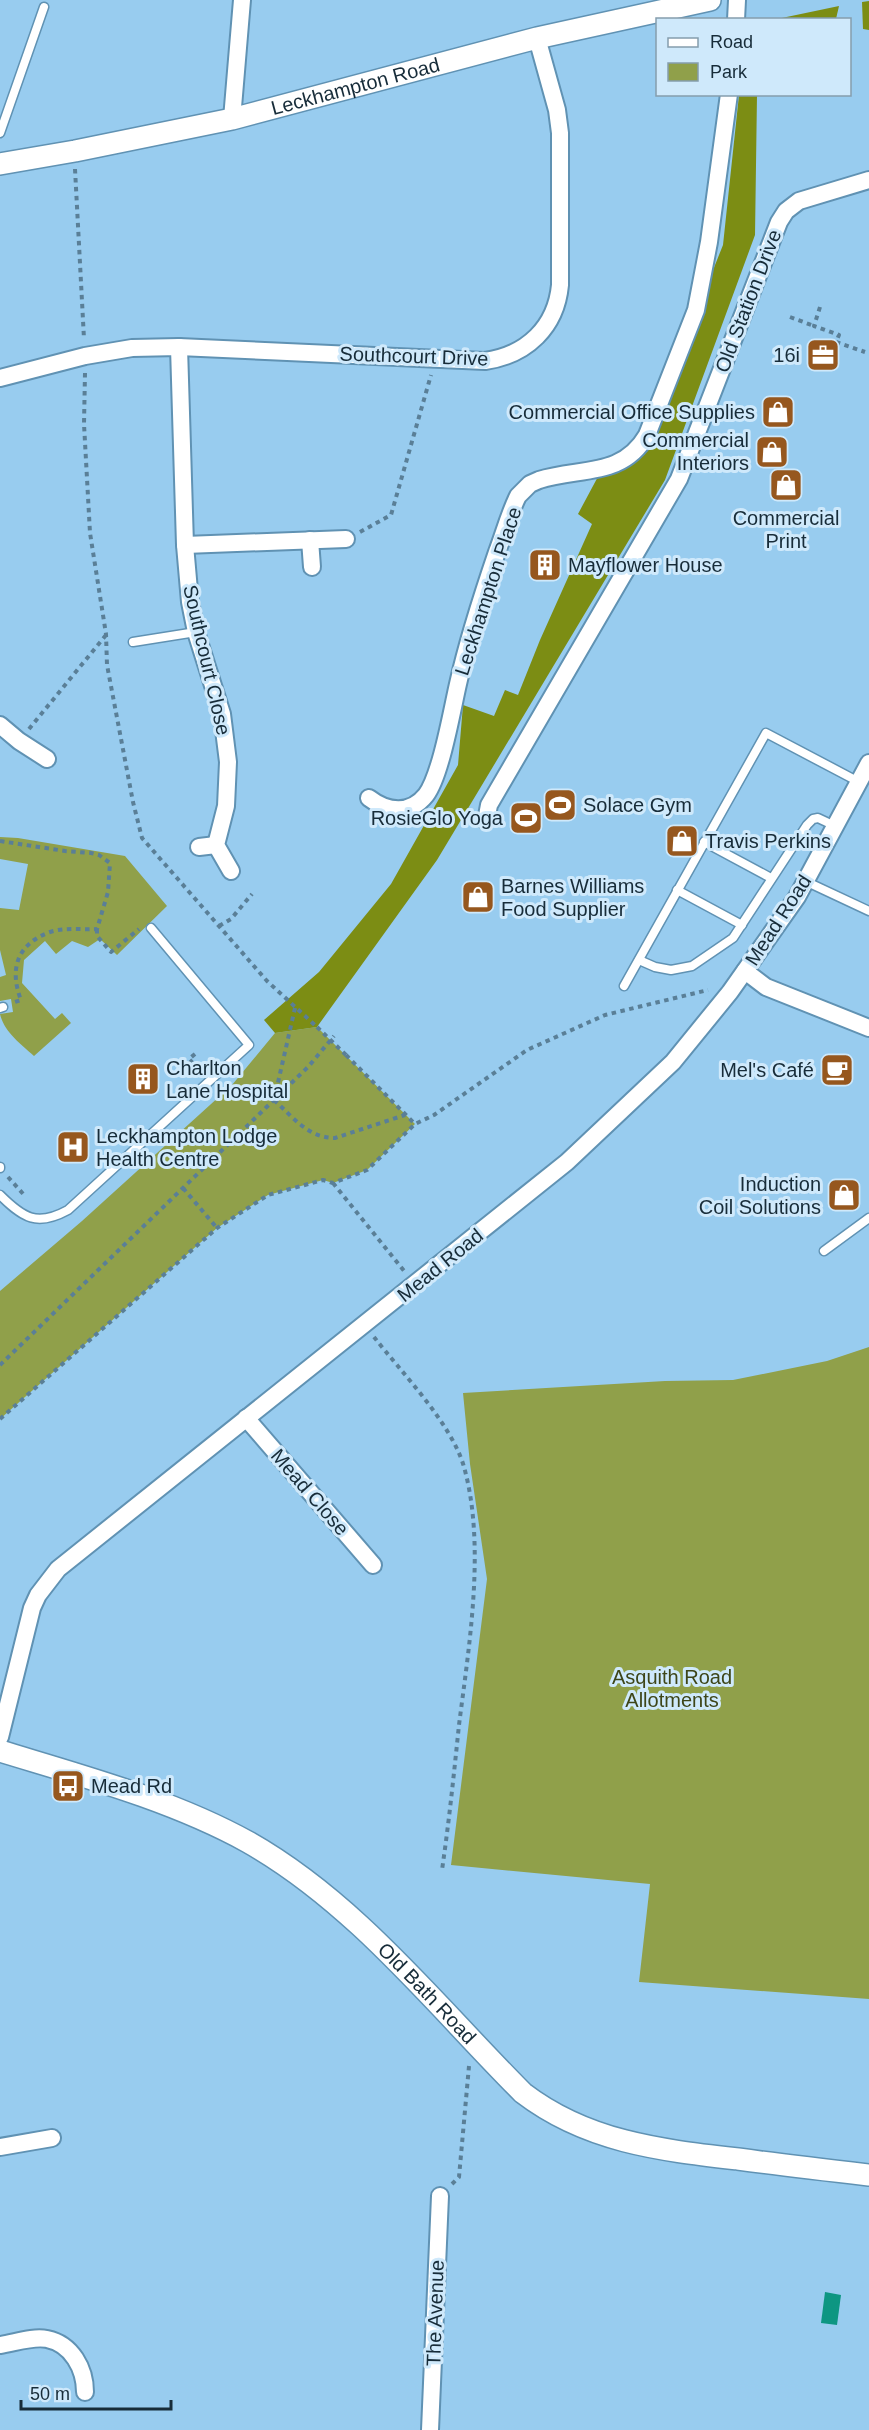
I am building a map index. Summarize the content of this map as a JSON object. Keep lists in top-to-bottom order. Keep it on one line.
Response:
{"streets":{"street":["Leckhampton Road","Old Station Drive","Southcourt Drive","Leckhampton Place","Southcourt Close","Mead Road","Mead Close","Old Bath Road","The Avenue"]},"crossings":[["Leckhampton Road","Southcourt Drive"],["Southcourt Drive","Southcourt Close"],["Mead Road","Mead Close"]],"parks":["Asquith Road Allotments"],"places":{"office":["16i"],"shop":["Commercial Office Supplies","Commercial Interiors","Commercial Print","Travis Perkins","Barnes Williams Food Supplier","Induction Coil Solutions"],"building":["Mayflower House","Charlton Lane Hospital"],"sports":["Solace Gym","RosieGlo Yoga"],"cafe":["Mel's Café"],"hospital":["Leckhampton Lodge Health Centre"],"bus stop":["Mead Rd"]},"legend":["Road","Park"],"scale_bar":"50 m"}
